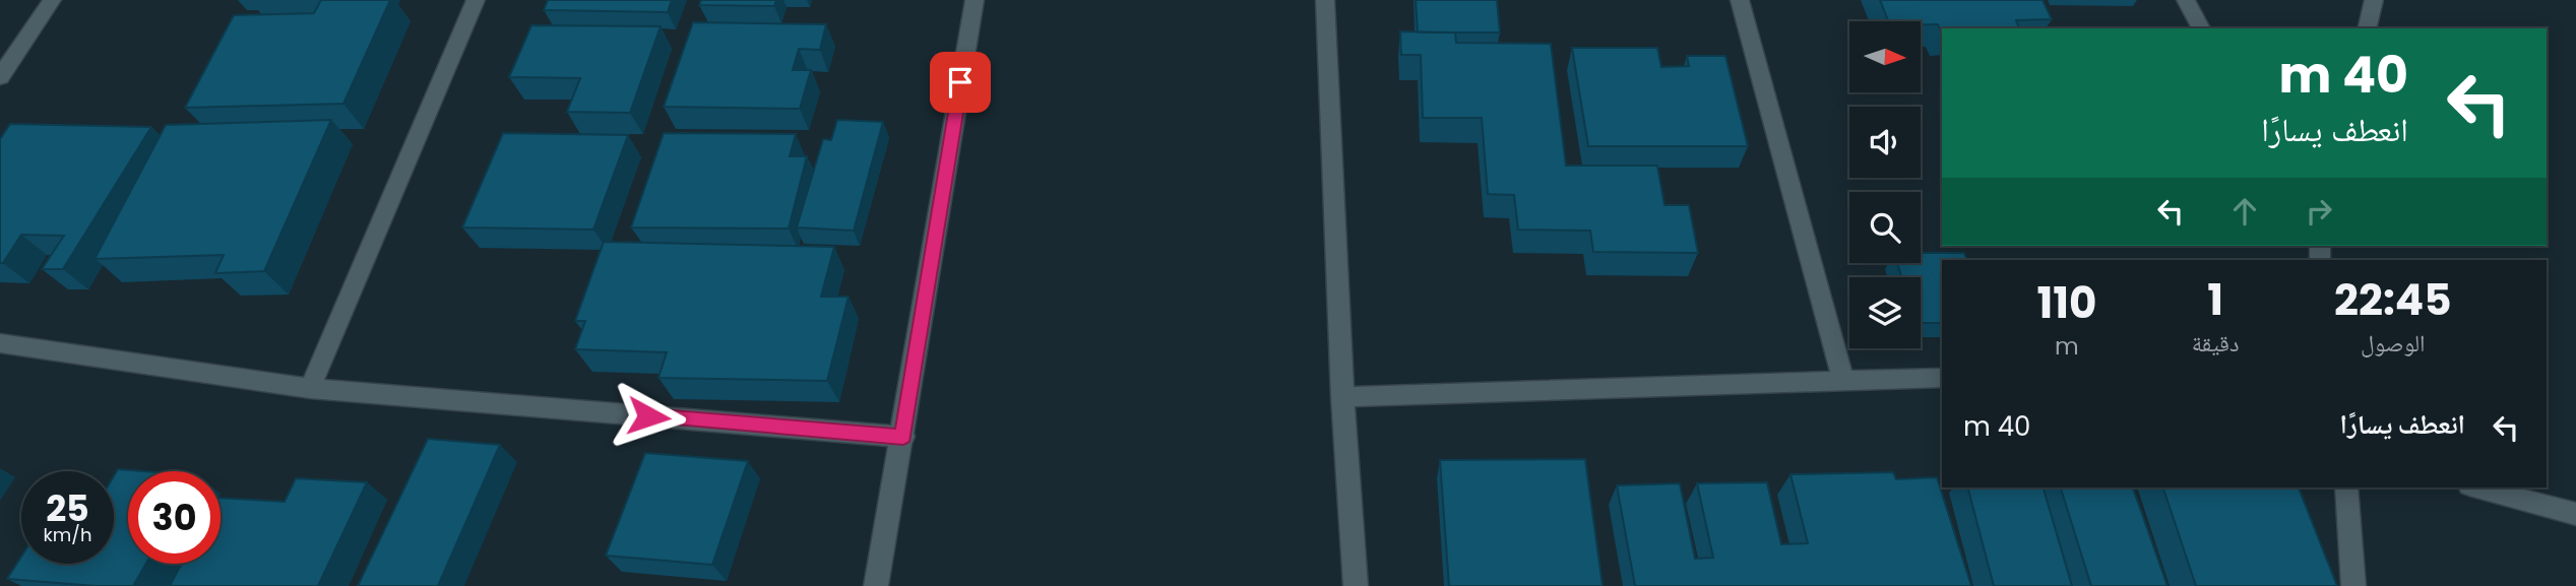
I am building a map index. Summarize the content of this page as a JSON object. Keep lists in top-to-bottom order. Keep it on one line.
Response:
{"north":"right","page":{"turn":["40 m","انعطف يسارًا"],"eta":["22:45","الوصول","1","دقيقة","110","m"],"list":[{"name":"انعطف يسارًا","value":"40 m"}],"speed":"25 km/h","limit":"30"}}
